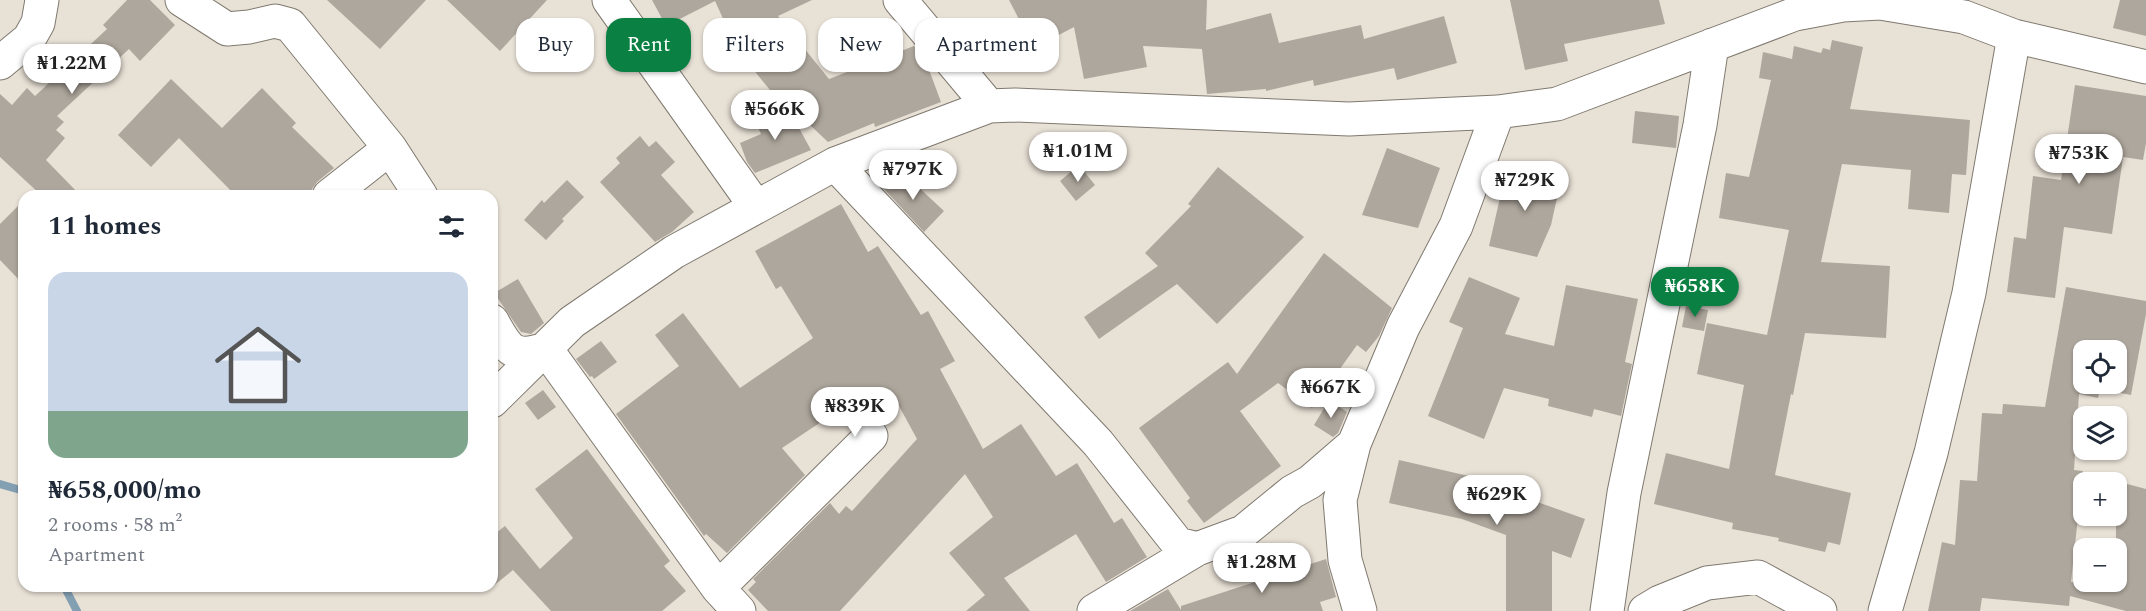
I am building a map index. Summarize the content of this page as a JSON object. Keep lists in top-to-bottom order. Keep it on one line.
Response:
{"page":{"chip":["Buy","Rent","Filters","New","Apartment"],"price":["₦1.22M","₦566K","₦1.01M","₦753K","₦797K","₦729K","₦658K","₦667K","₦839K","₦629K","₦1.28M"],"heading":"11 homes","list":[{"name":"₦658,000/mo","note":"2 rooms · 58 m² · Apartment"}],"map_buttons":["+","−"]}}
